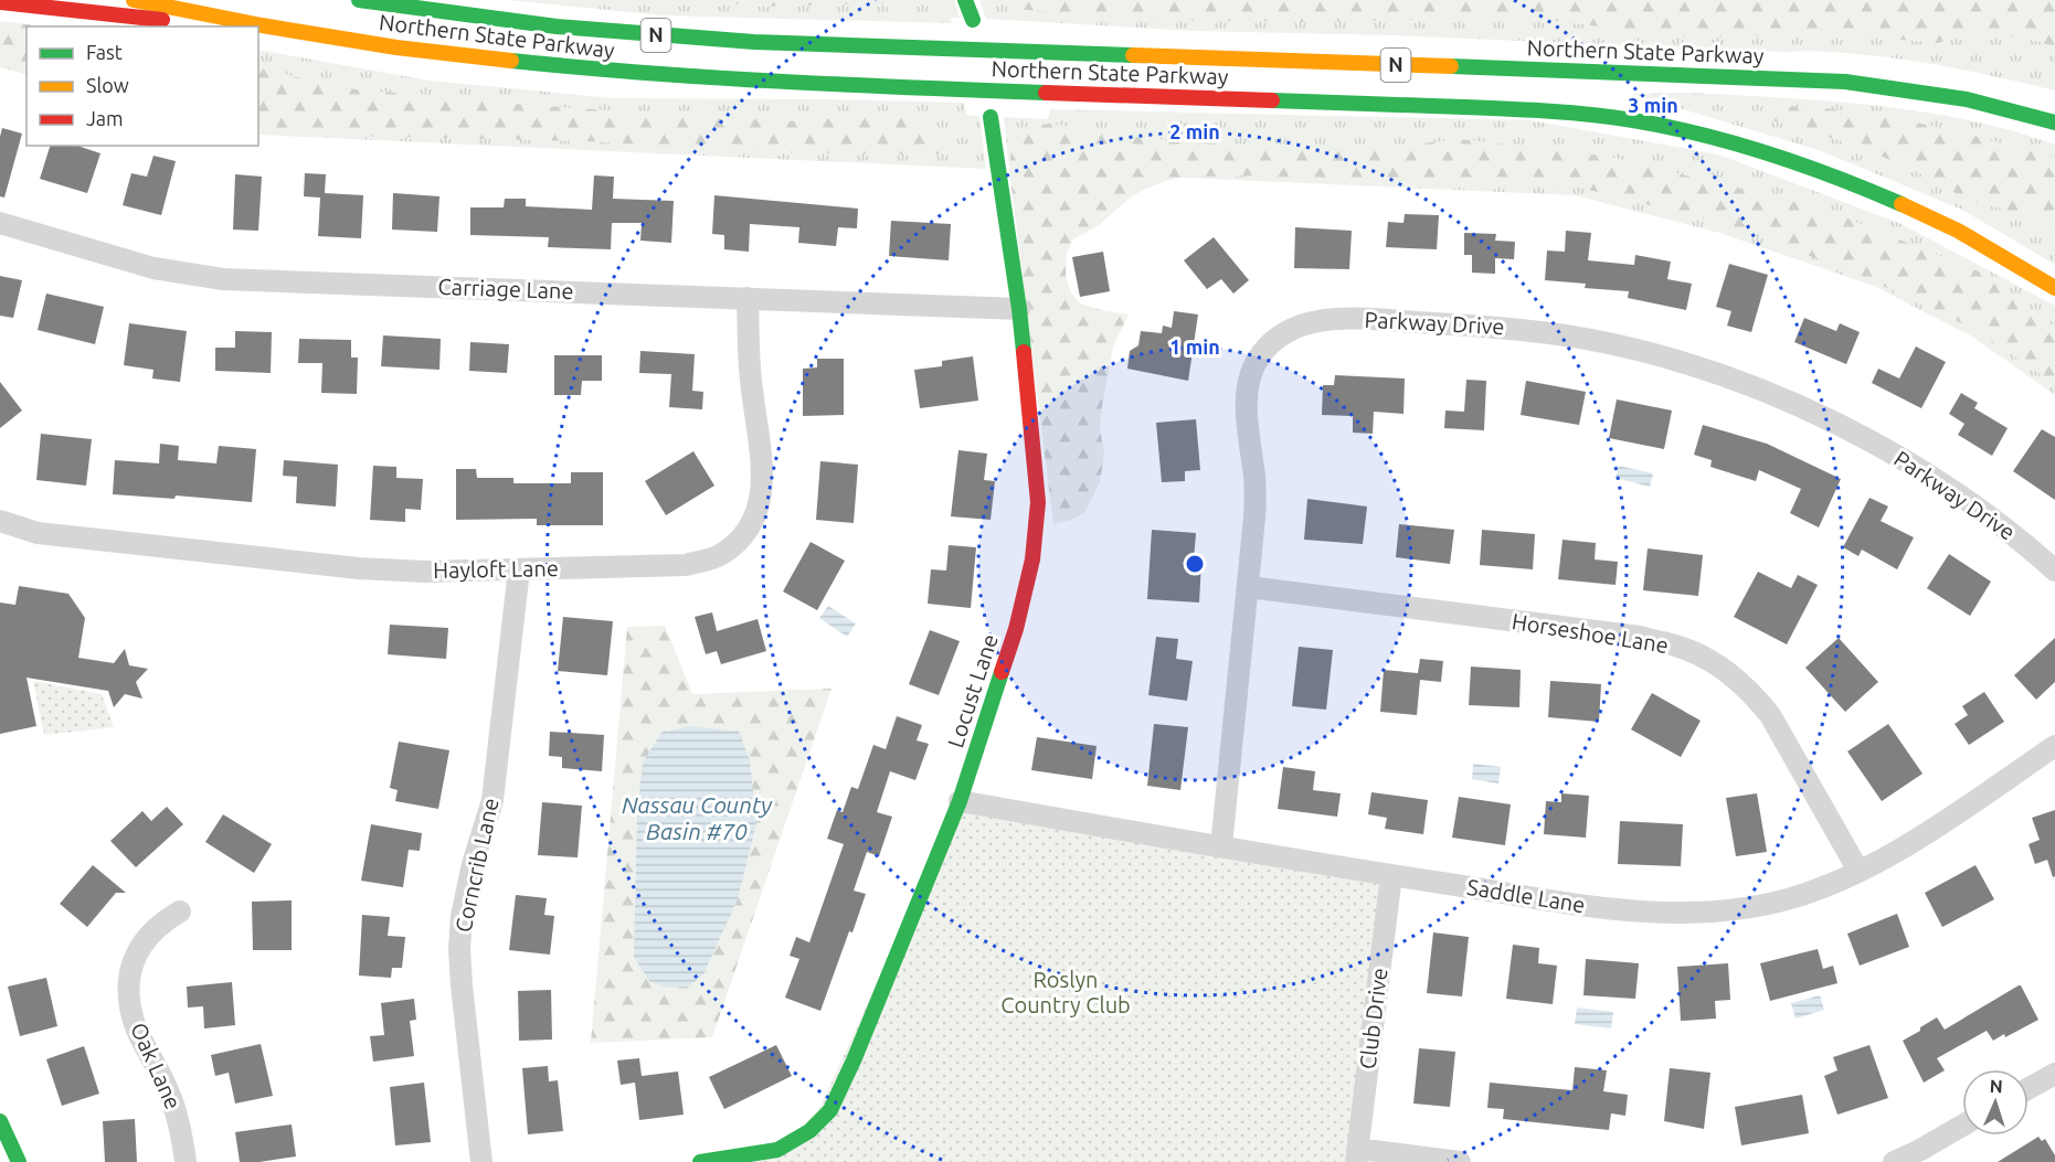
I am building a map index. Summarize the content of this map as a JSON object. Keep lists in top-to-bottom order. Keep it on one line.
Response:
{"streets":{"main road":["N","Northern State Parkway","Locust Lane"],"street":["Carriage Lane","Parkway Drive","Hayloft Lane","Horseshoe Lane","Corncrib Lane","Saddle Lane","Club Drive","Oak Lane"]},"crossings":[["Carriage Lane","Hayloft Lane"],["Carriage Lane","Locust Lane"],["Parkway Drive","Horseshoe Lane"],["Parkway Drive","Saddle Lane"],["Hayloft Lane","Corncrib Lane"],["Horseshoe Lane","Saddle Lane"],["Locust Lane","Saddle Lane"],["Saddle Lane","Club Drive"]],"water":["Nassau County Basin #70"],"parks":["Roslyn Country Club"],"legend":["Fast","Slow","Jam"],"north":"top","rings":["3 min","2 min","1 min"]}
